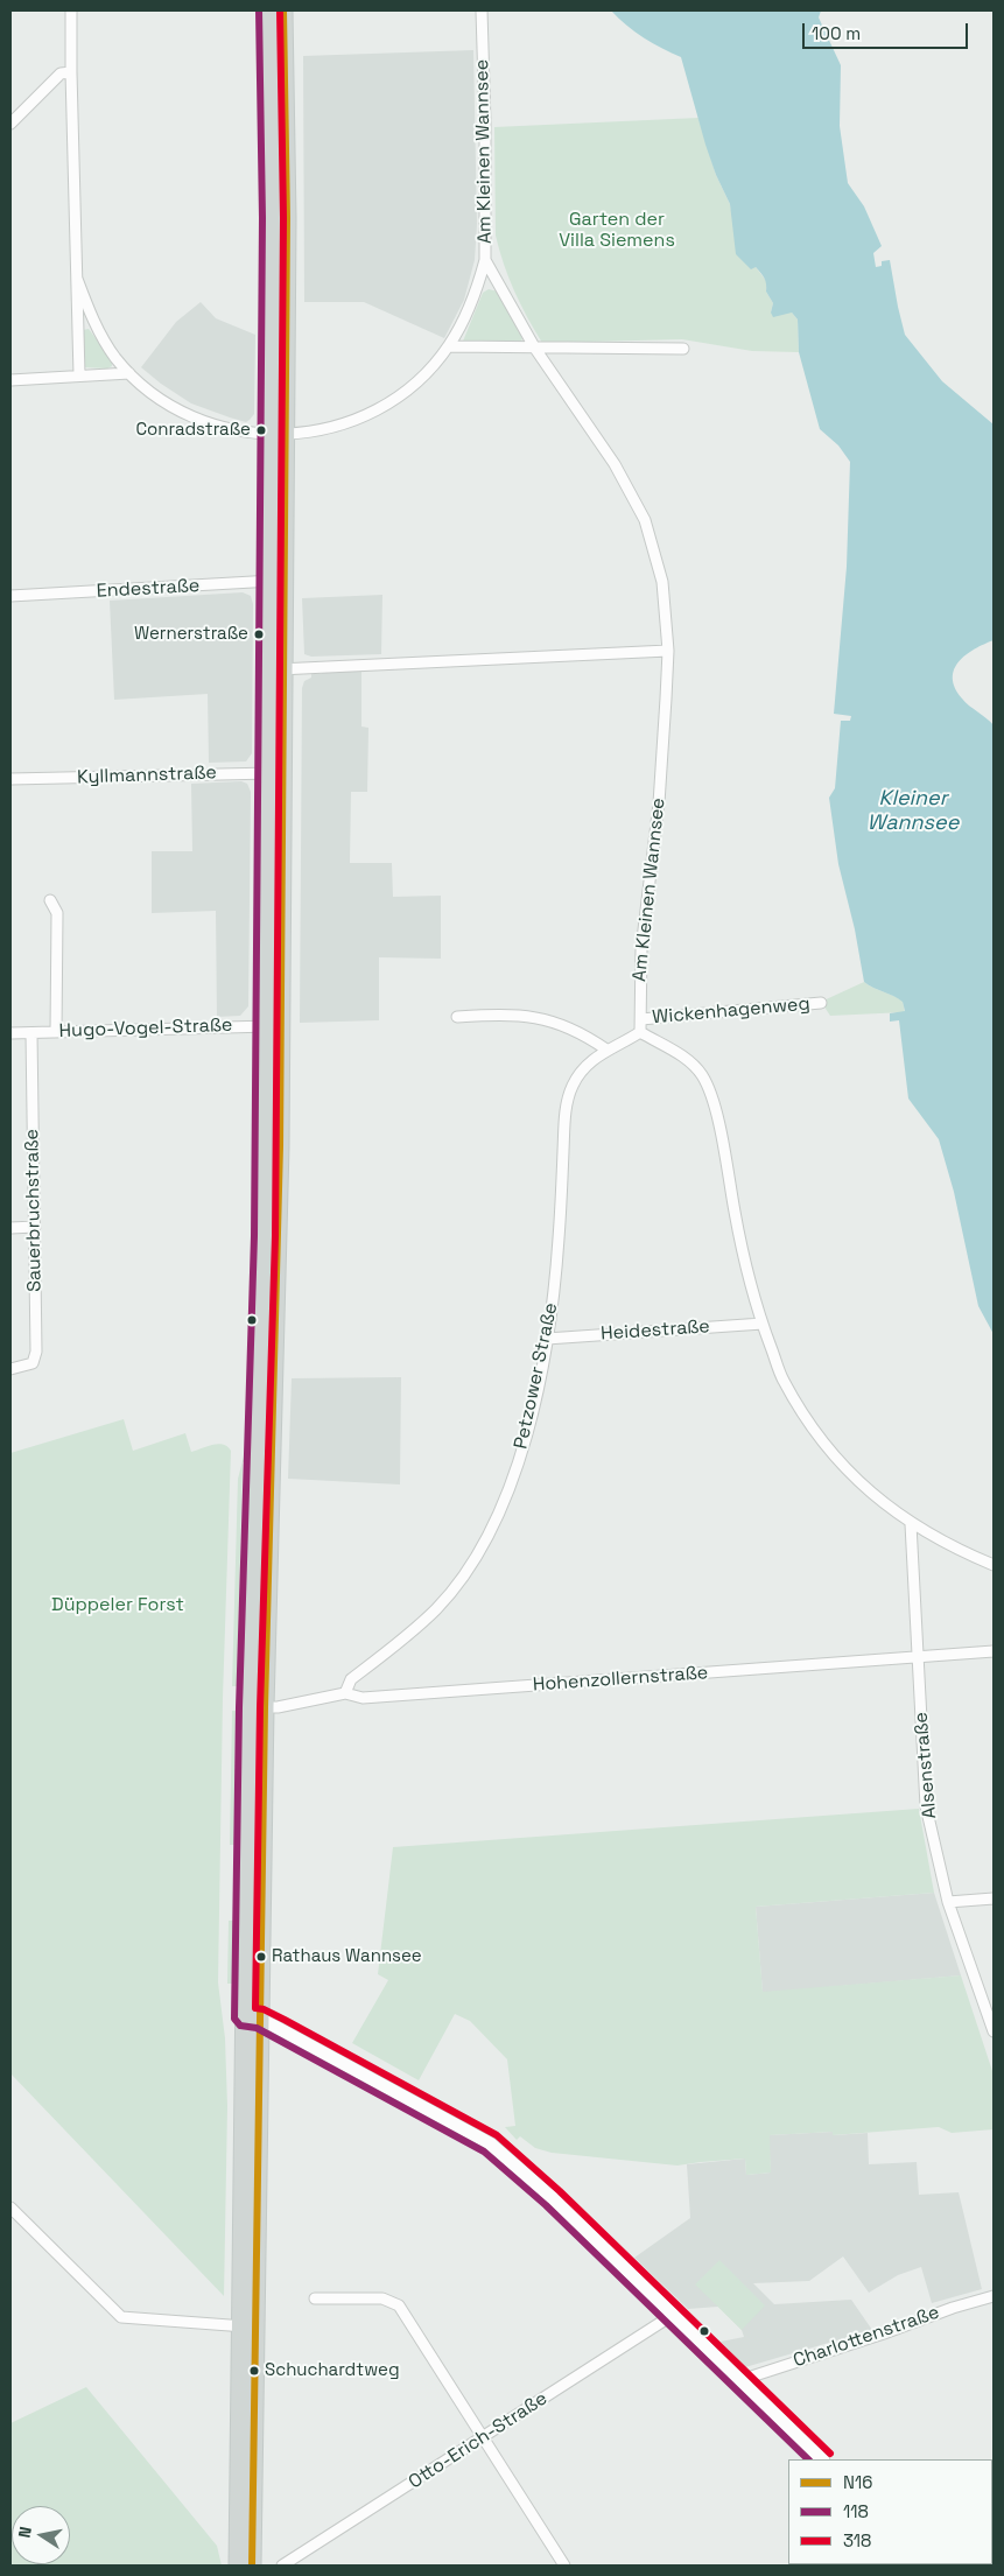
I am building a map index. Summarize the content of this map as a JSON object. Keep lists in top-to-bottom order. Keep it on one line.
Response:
{"streets":{"street":["Am Kleinen Wannsee","Endestraße","Kyllmannstraße","Wickenhagenweg","Hugo-Vogel-Straße","Sauerbruchstraße","Heidestraße","Petzower Straße","Hohenzollernstraße","Alsenstraße","Charlottenstraße","Otto-Erich-Straße"]},"crossings":[["Am Kleinen Wannsee","Wickenhagenweg"],["Am Kleinen Wannsee","Petzower Straße"],["Hugo-Vogel-Straße","Sauerbruchstraße"],["Heidestraße","Petzower Straße"],["Petzower Straße","Hohenzollernstraße"],["Hohenzollernstraße","Alsenstraße"]],"water":["Kleiner Wannsee"],"parks":["Garten der Villa Siemens","Düppeler Forst"],"places":["Conradstraße","Wernerstraße","Rathaus Wannsee","Schuchardtweg"],"lines":["transit line N16","transit line 118","transit line 318"],"legend":["N16","118","318"],"scale_bar":"100 m","north":"left"}
